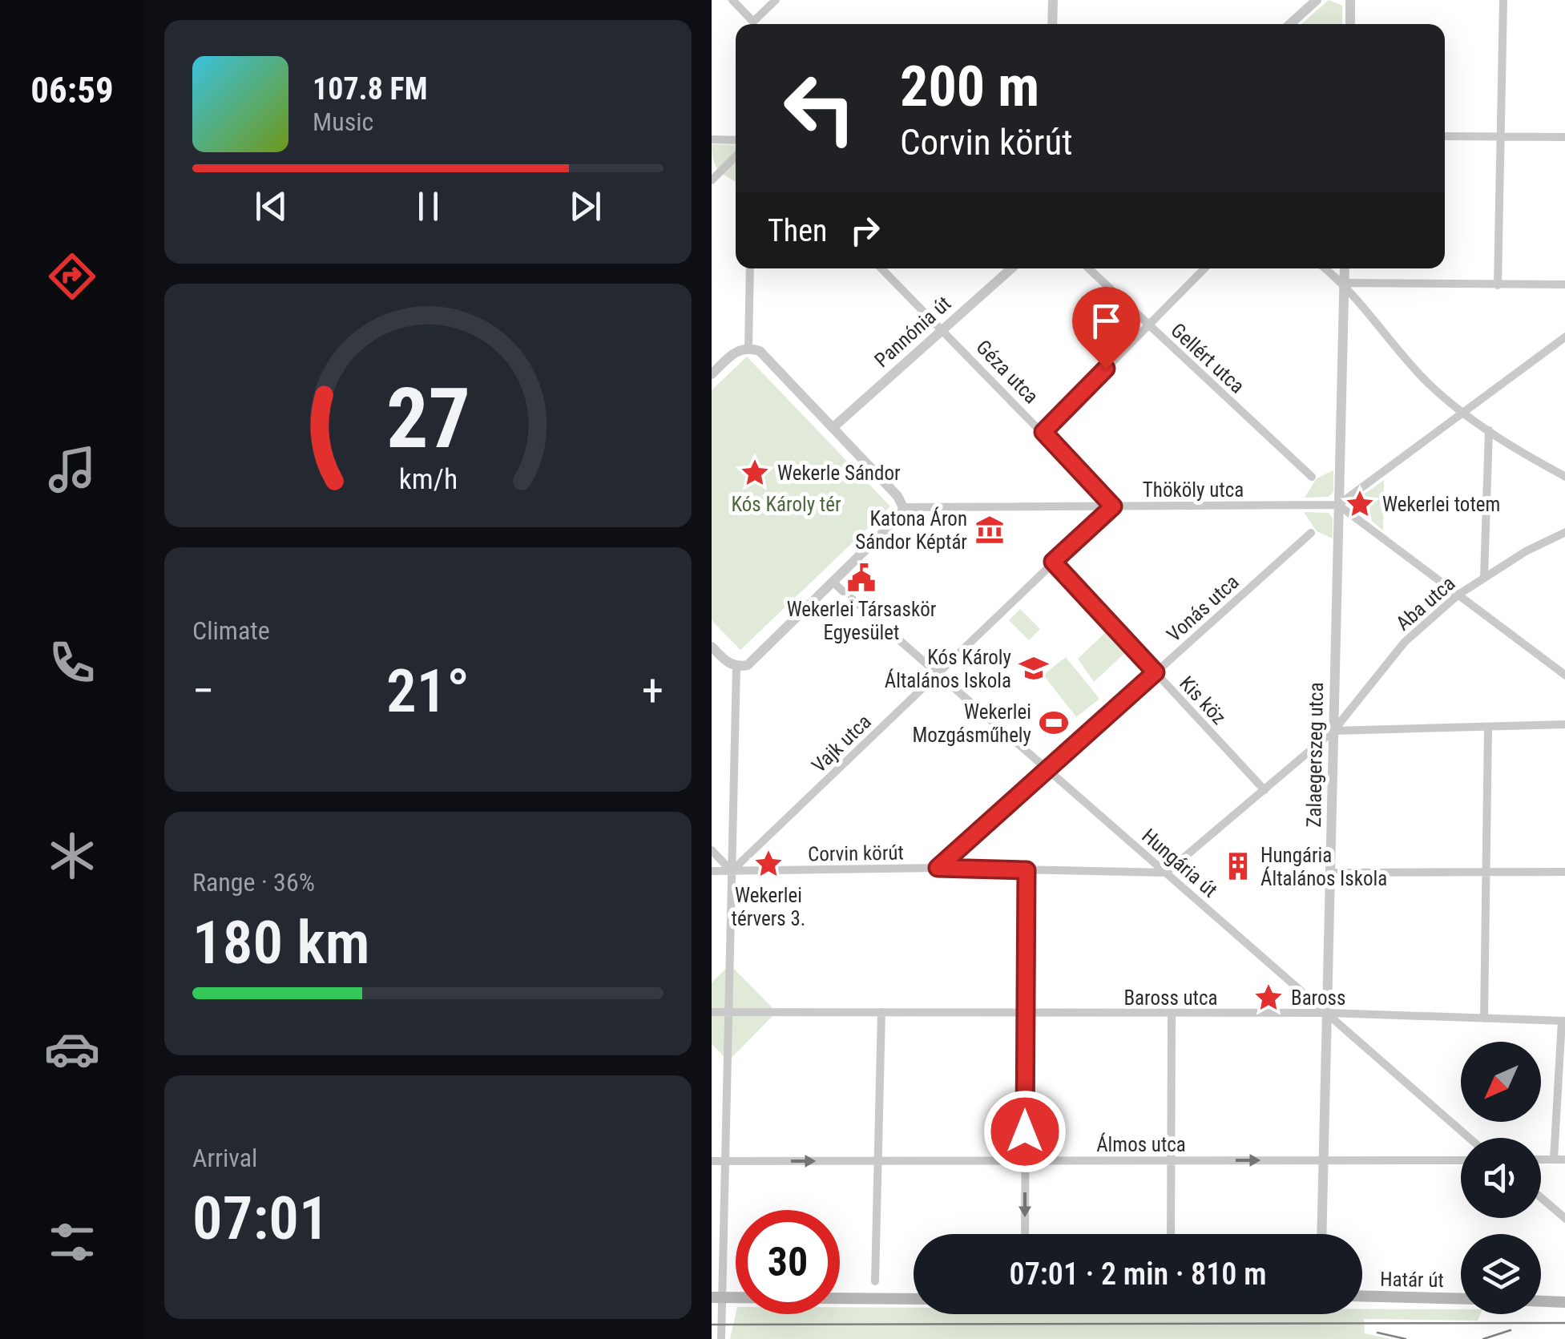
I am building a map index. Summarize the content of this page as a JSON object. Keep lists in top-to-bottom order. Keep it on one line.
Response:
{"streets":{"main road":["Határ út"],"street":["Pannónia út","Gellért utca","Géza utca","Thököly utca","Aba utca","Vonás utca","Kis köz","Vajk utca","Zalaegerszeg utca","Corvin körút","Hungária út","Baross utca","Álmos utca"]},"crossings":[["Pannónia út","Géza utca"],["Géza utca","Thököly utca"],["Géza utca","Vajk utca"],["Thököly utca","Vajk utca"],["Thököly utca","Zalaegerszeg utca"],["Aba utca","Zalaegerszeg utca"],["Vonás utca","Kis köz"],["Vonás utca","Corvin körút"],["Vonás utca","Hungária út"],["Kis köz","Vajk utca"],["Vajk utca","Corvin körút"],["Vajk utca","Hungária út"],["Zalaegerszeg utca","Hungária út"],["Zalaegerszeg utca","Baross utca"],["Zalaegerszeg utca","Álmos utca"],["Corvin körút","Hungária út"],["Hungária út","Baross utca"]],"one_way":["Álmos utca"],"parks":["Kós Károly tér"],"places":{"place":["Wekerle Sándor","Wekerlei totem","Wekerlei térvers 3.","Baross"],"museum":["Katona Áron Sándor Képtár"],"public building":["Wekerlei Társaskör Egyesület"],"school or university":["Kós Károly Általános Iskola"],"sports":["Wekerlei Mozgásműhely"],"building":["Hungária Általános Iskola"]},"north":"bottom left","page":{"tabs":"06:59","turn":["200 m","Corvin körút"],"song":["107.8 FM","Music"],"then":"Then","tile":["Climate",["Range · 36%","180 km"],["Arrival","07:01"]],"heat":["−","21°","+"],"limit":"30","trip":"07:01 · 2 min · 810 m","gauge":["27","km/h"]}}
